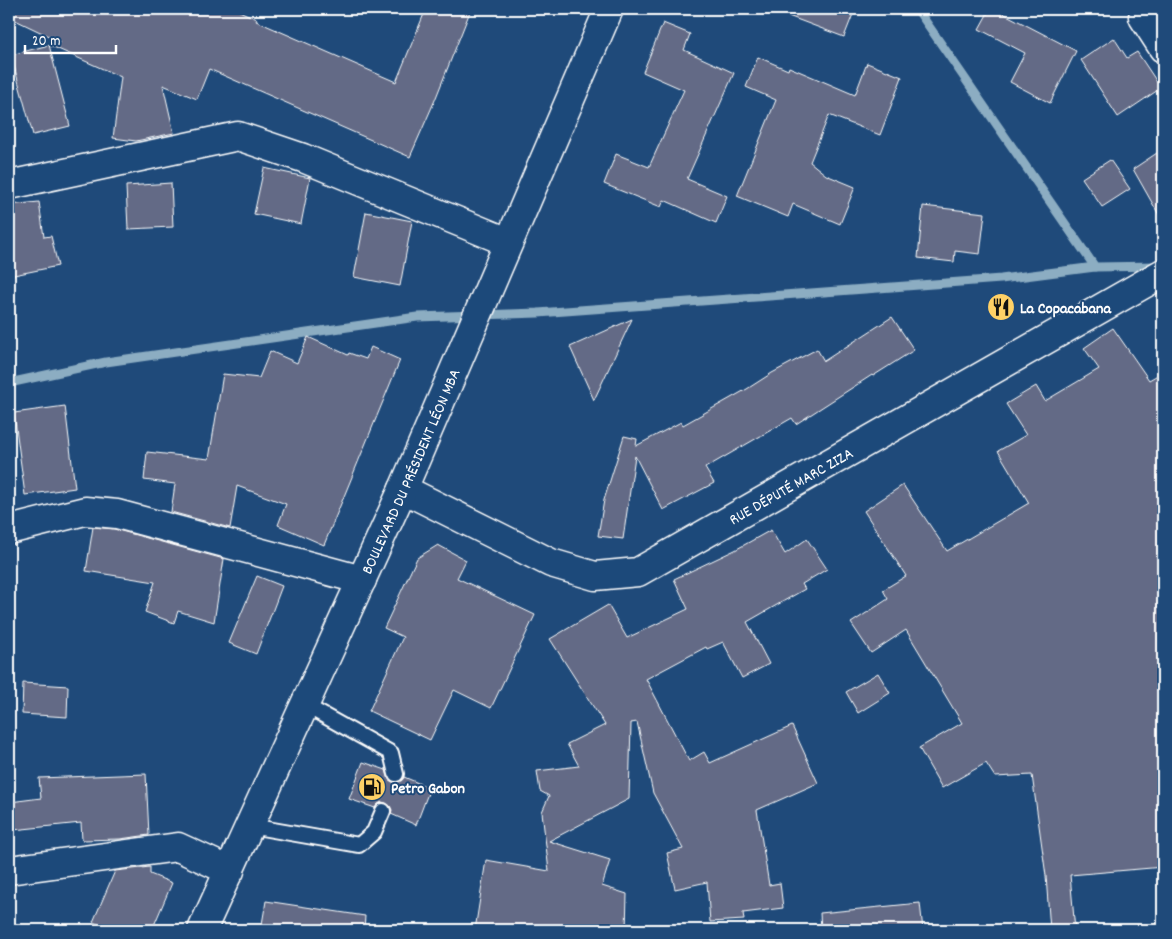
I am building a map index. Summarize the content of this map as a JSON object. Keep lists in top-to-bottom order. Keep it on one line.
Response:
{"streets":{"street":["BOULEVARD DU PRÉSIDENT LÉON MBA","RUE DÉPUTÉ MARC ZIZA"]},"crossings":[["BOULEVARD DU PRÉSIDENT LÉON MBA","RUE DÉPUTÉ MARC ZIZA"]],"places":{"restaurant":["La Copacabana"],"fuel station":["Petro Gabon"]},"scale_bar":"20 m"}
